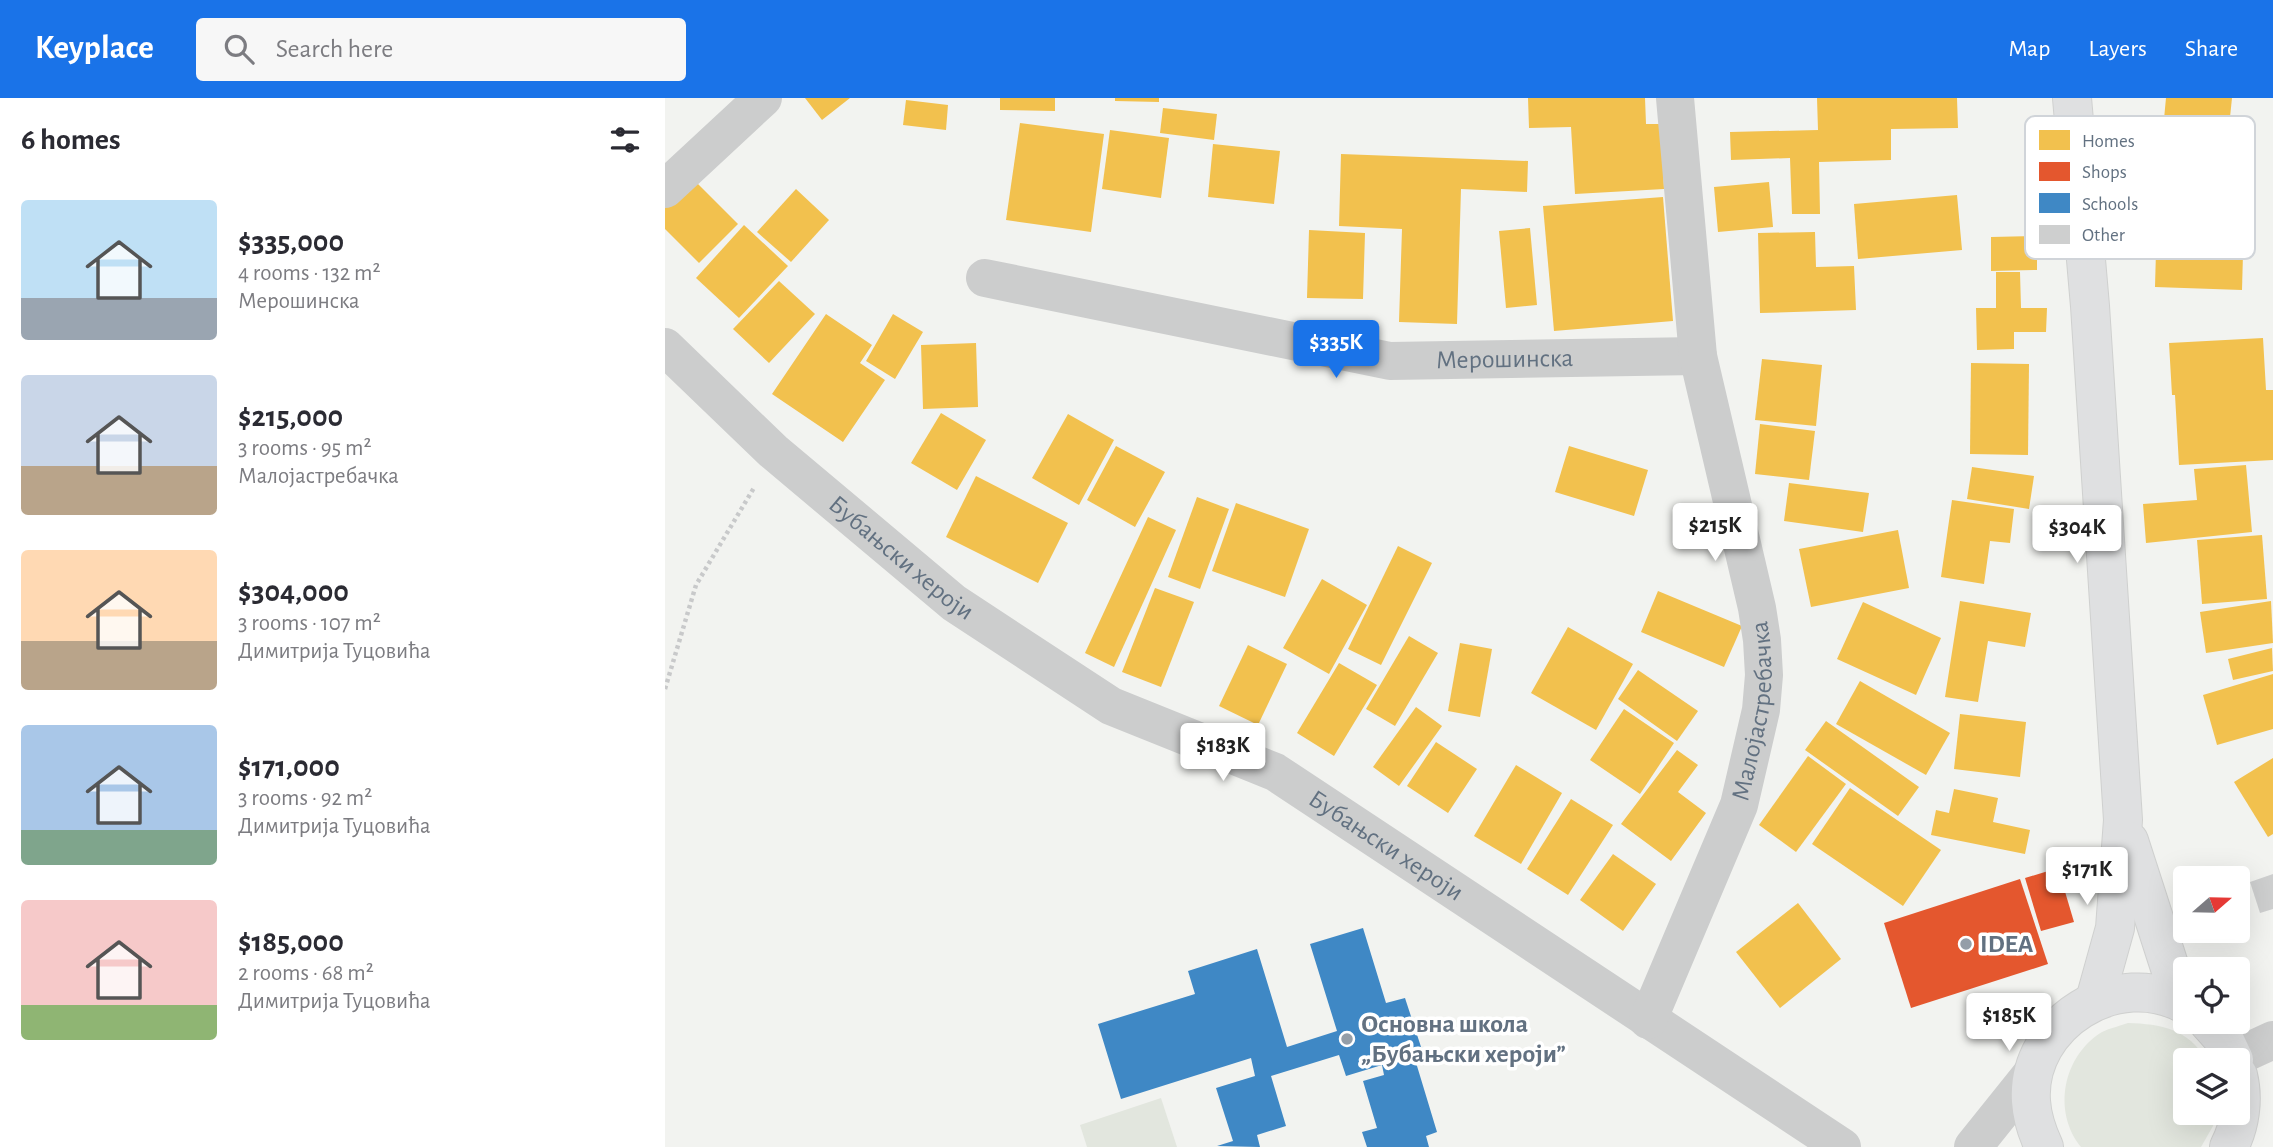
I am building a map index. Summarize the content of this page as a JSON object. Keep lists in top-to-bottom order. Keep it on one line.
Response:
{"streets":{"street":["Мерошинска","Бубањски хероји","Малојастребачка"]},"crossings":[["Мерошинска","Малојастребачка"],["Бубањски хероји","Малојастребачка"]],"places":["IDEA","Основна школа „Бубањски хероји”"],"legend":["Homes","Shops","Schools","Other"],"north":"right","page":{"header":"Keyplace","search":"Search here","nav":["Map","Layers","Share"],"heading":"6 homes","list":[{"name":"$335,000","note":"4 rooms · 132 m² · Мерошинска"},{"name":"$215,000","note":"3 rooms · 95 m² · Малојастребачка"},{"name":"$304,000","note":"3 rooms · 107 m² · Димитрија Туцовића"},{"name":"$171,000","note":"3 rooms · 92 m² · Димитрија Туцовића"},{"name":"$185,000","note":"2 rooms · 68 m² · Димитрија Туцовића"}],"price":["$335K","$215K","$304K","$183K","$171K","$185K"]}}
